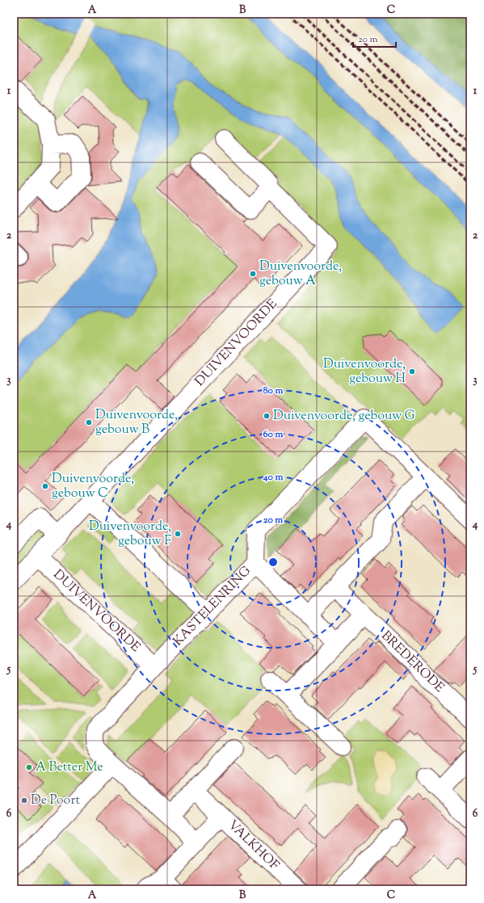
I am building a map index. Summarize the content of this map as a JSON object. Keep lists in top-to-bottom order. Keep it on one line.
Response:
{"streets":{"street":["DUIVENVOORDE","KASTELENRING","BREDERODE","VALKHOF"]},"crossings":[["DUIVENVOORDE","KASTELENRING"]],"places":["Duivenvoorde, gebouw A","Duivenvoorde, gebouw H","Duivenvoorde, gebouw G","Duivenvoorde, gebouw B","Duivenvoorde, gebouw C","Duivenvoorde, gebouw F","A Better Me","De Poort"],"scale_bar":"20 m","grid":{"columns":["A","B","C"],"rows":["1","2","3","4","5","6"]},"rings":["80 m","60 m","40 m","20 m"]}
